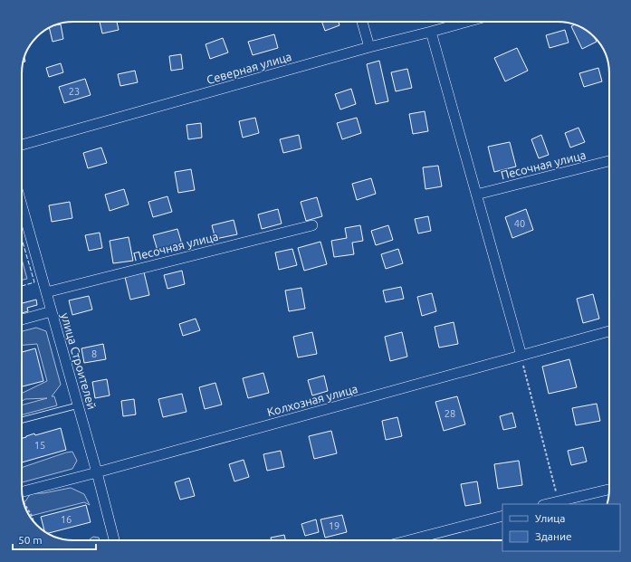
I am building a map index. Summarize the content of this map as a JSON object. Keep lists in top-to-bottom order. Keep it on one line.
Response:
{"streets":{"street":["Северная улица","Песочная улица","улица Строителей","Колхозная улица"]},"crossings":[["Песочная улица","улица Строителей"],["улица Строителей","Колхозная улица"]],"house_numbers":["23","40","8","28","15","16","19"],"legend":["Улица","Здание"],"scale_bar":"50 m"}
